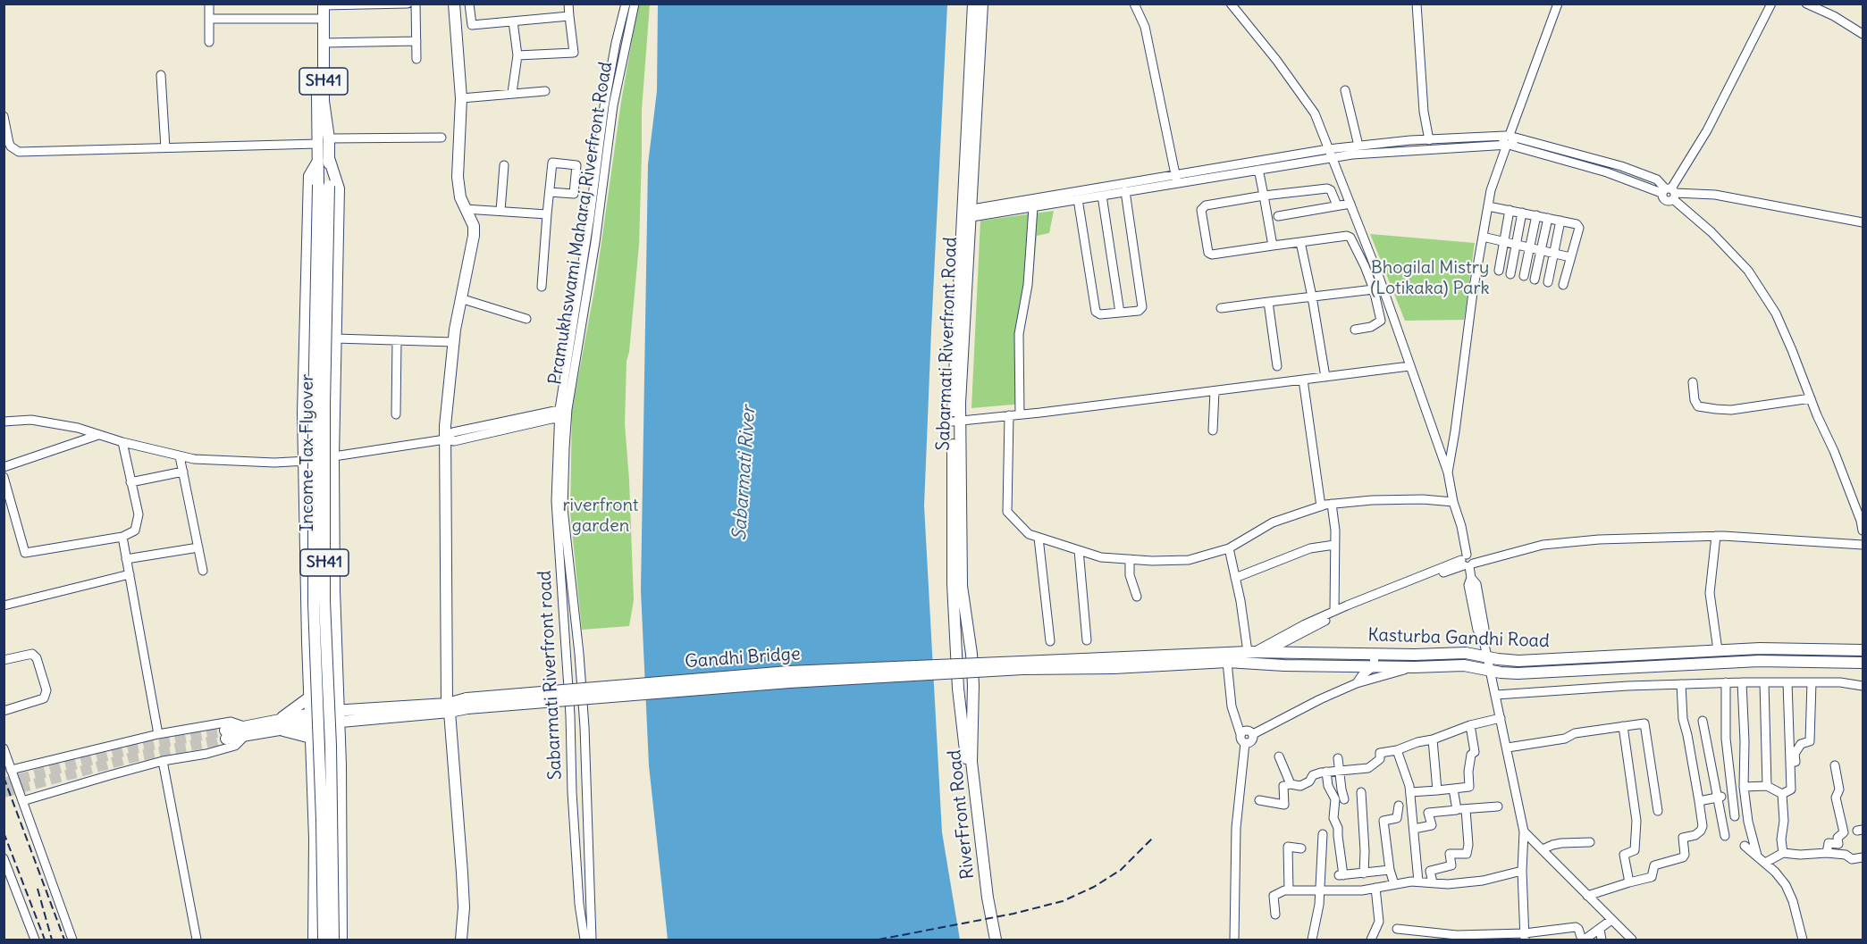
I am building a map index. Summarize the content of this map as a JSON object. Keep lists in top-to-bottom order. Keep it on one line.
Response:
{"streets":{"main road":["SH41","Sabarmati Riverfront Road","Income Tax Flyover","Kasturba Gandhi Road","Gandhi Bridge","RiverFront Road"],"street":["Pramukhswami Maharaj Riverfront Road","Sabarmati Riverfront road"]},"crossings":[["SH41","Income Tax Flyover"],["Pramukhswami Maharaj Riverfront Road","Sabarmati Riverfront road"],["Sabarmati Riverfront Road","RiverFront Road"],["Kasturba Gandhi Road","Gandhi Bridge"]],"water":["Sabarmati River"],"parks":["Bhogilal Mistry (Lotikaka) Park","riverfront garden"]}
